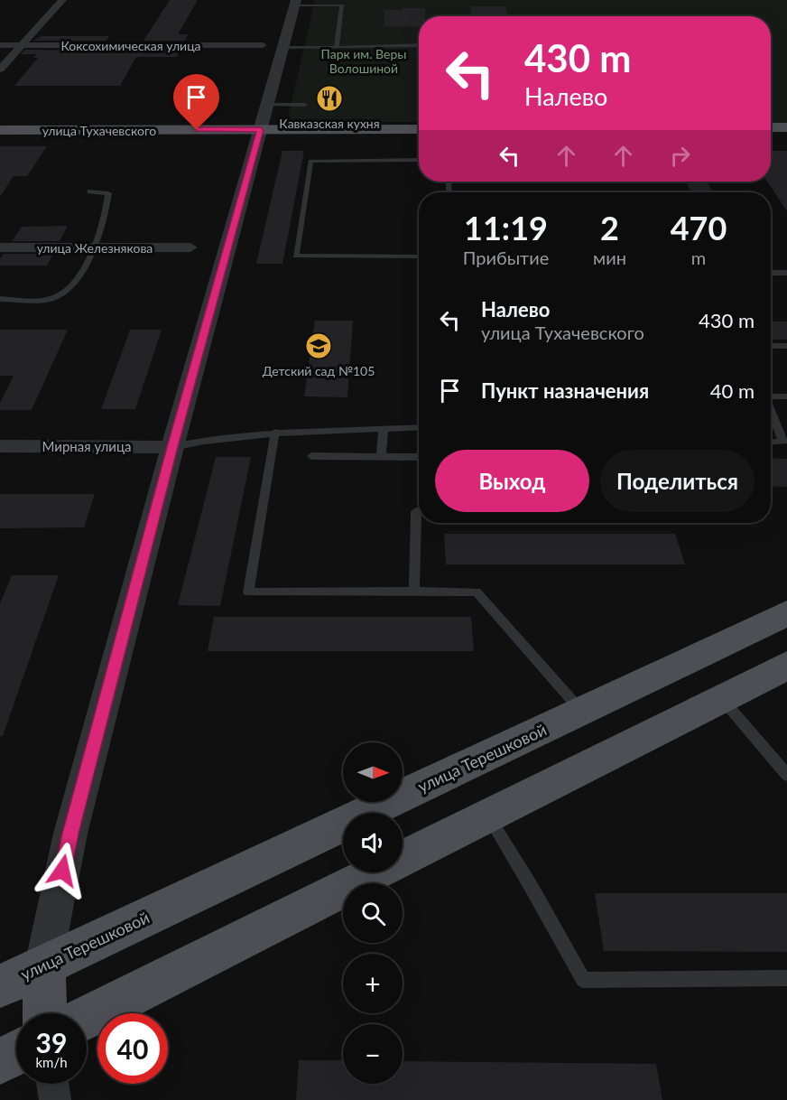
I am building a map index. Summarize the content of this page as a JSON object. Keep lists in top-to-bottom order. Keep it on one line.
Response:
{"streets":{"main road":["улица Тухачевского","улица Терешковой"],"street":["Коксохимическая улица","улица Железнякова","Мирная улица"]},"parks":["Парк им. Веры Волошиной"],"places":{"restaurant":["Кавказская кухня"],"school or university":["Детский сад №105"]},"north":"right","page":{"turn":["430 m","Налево"],"eta":["11:19","Прибытие","2","мин","470","m"],"list":[{"name":"Налево","note":"улица Тухачевского","value":"430 m"},{"name":"Пункт назначения","value":"40 m"}],"buttons":["Выход","Поделиться"],"map_buttons":["+","−"],"speed":"39 km/h","limit":"40"}}
